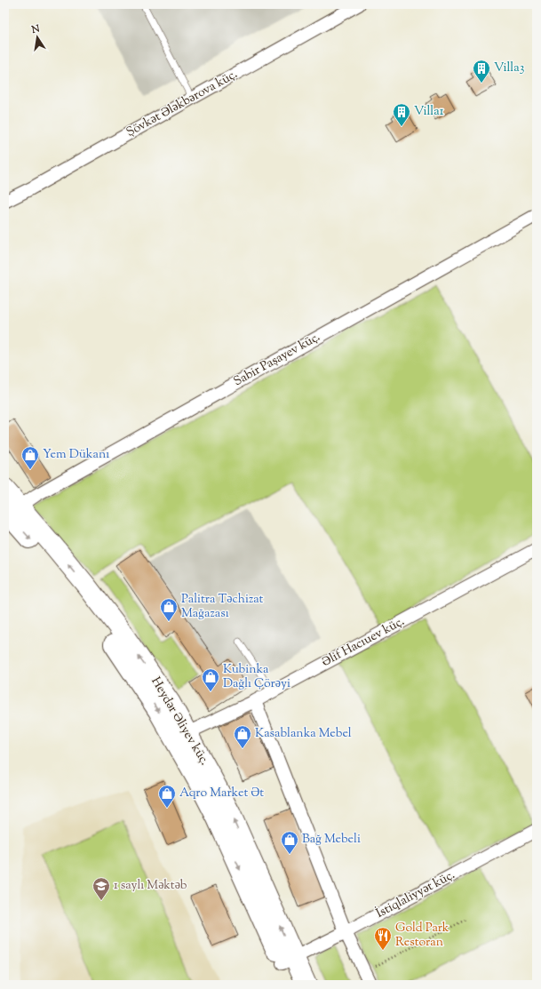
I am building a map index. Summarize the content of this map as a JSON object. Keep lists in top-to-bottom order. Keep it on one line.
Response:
{"streets":{"main road":["Heydər Əliyev küç."],"street":["Şövkət Ələkbərova küç.","Sabir Paşayev küç.","Əlif Hacıuev küç.","İstiqlaliyyət küç."]},"crossings":[["Sabir Paşayev küç.","Heydər Əliyev küç."],["Əlif Hacıuev küç.","Heydər Əliyev küç."],["Heydər Əliyev küç.","İstiqlaliyyət küç."]],"places":{"building":["Villa3","Villa1"],"shop":["Yem Dükanı","Palitra Təchizat Mağazası","Kubinka Dağlı Çörəyi","Kasablanka Mebel","Aqro Market Ət","Bağ Mebeli"],"school or university":["1 saylı Məktəb"],"restaurant":["Gold Park Restoran"]},"north":"top"}
